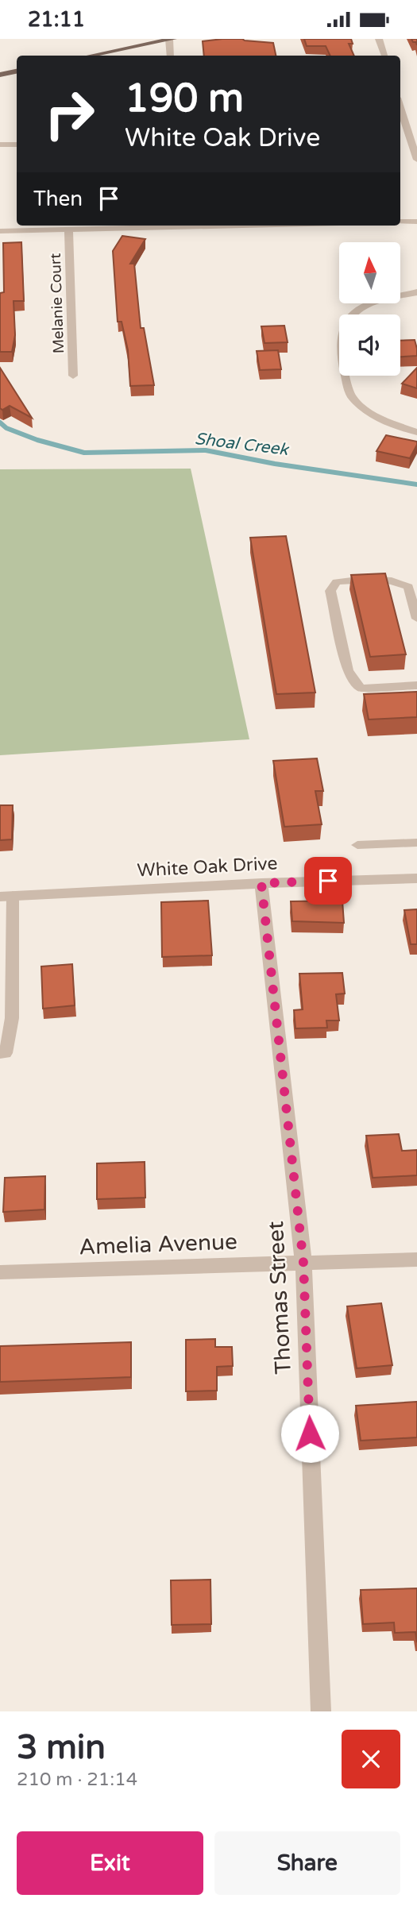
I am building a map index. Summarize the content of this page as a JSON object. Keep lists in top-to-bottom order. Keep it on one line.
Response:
{"streets":{"street":["Melanie Court","White Oak Drive","Amelia Avenue","Thomas Street"]},"crossings":[["White Oak Drive","Thomas Street"],["Amelia Avenue","Thomas Street"]],"water":["Shoal Creek"],"north":"top","page":{"status":"21:11","turn":["190 m","White Oak Drive"],"then":"Then","heading":["3 min","210 m · 21:14"],"buttons":["Exit","Share"]}}
